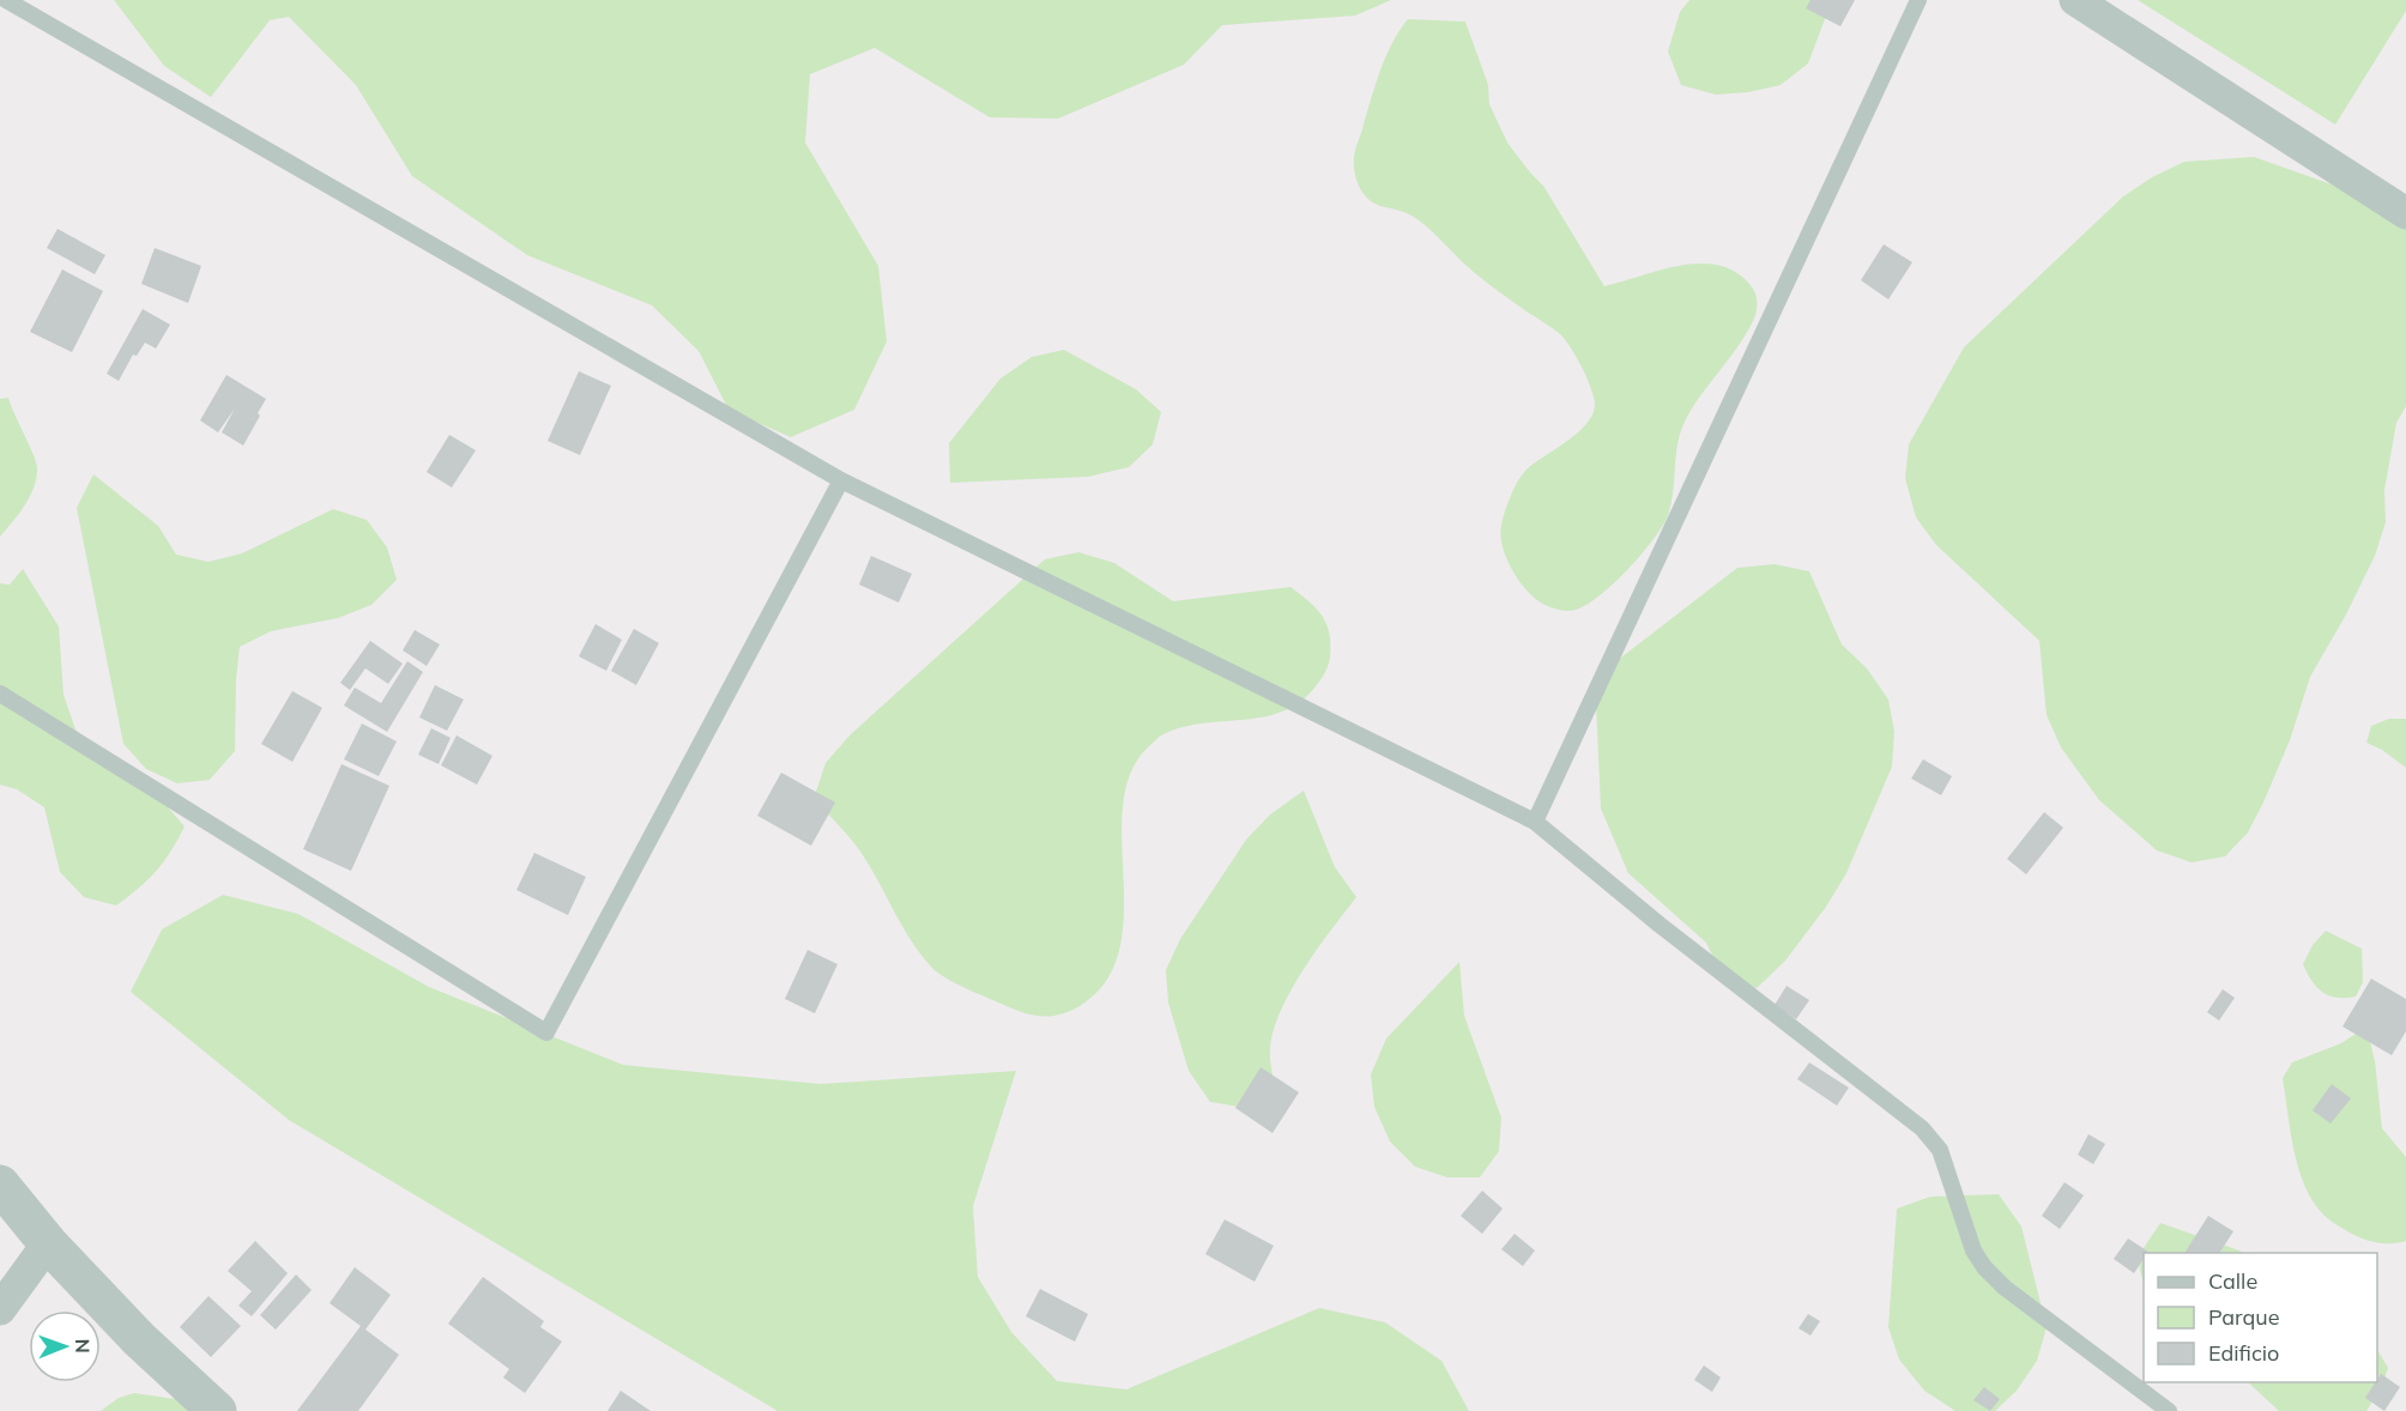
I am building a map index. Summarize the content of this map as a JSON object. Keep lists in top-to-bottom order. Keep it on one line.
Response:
{"legend":["Calle","Parque","Edificio"],"north":"right"}
